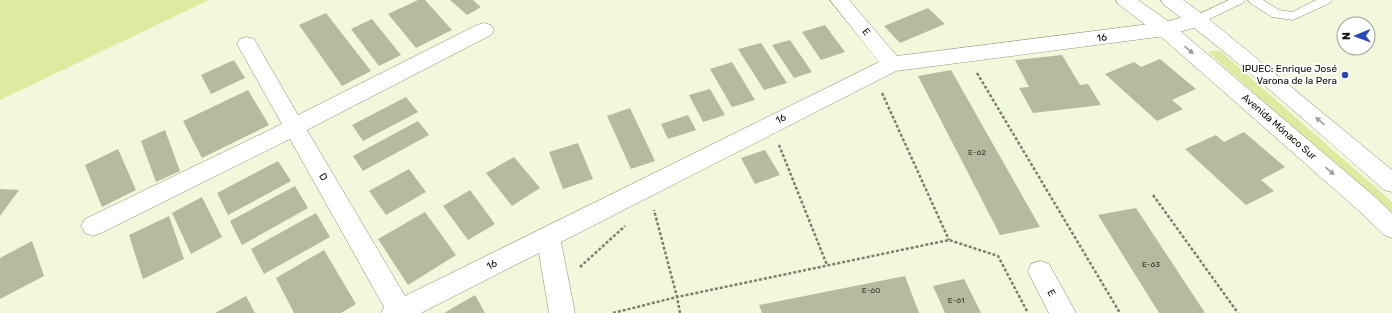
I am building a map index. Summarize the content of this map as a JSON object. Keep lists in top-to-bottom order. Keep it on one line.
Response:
{"streets":{"street":["E","16","Avenida Mónaco Sur","D"]},"crossings":[["E","16"],["16","Avenida Mónaco Sur"],["16","D"]],"places":["IPUEC: Enrique José Varona de la Pera"],"house_numbers":["E-62","E-63","E-60","E-61"],"north":"left"}
